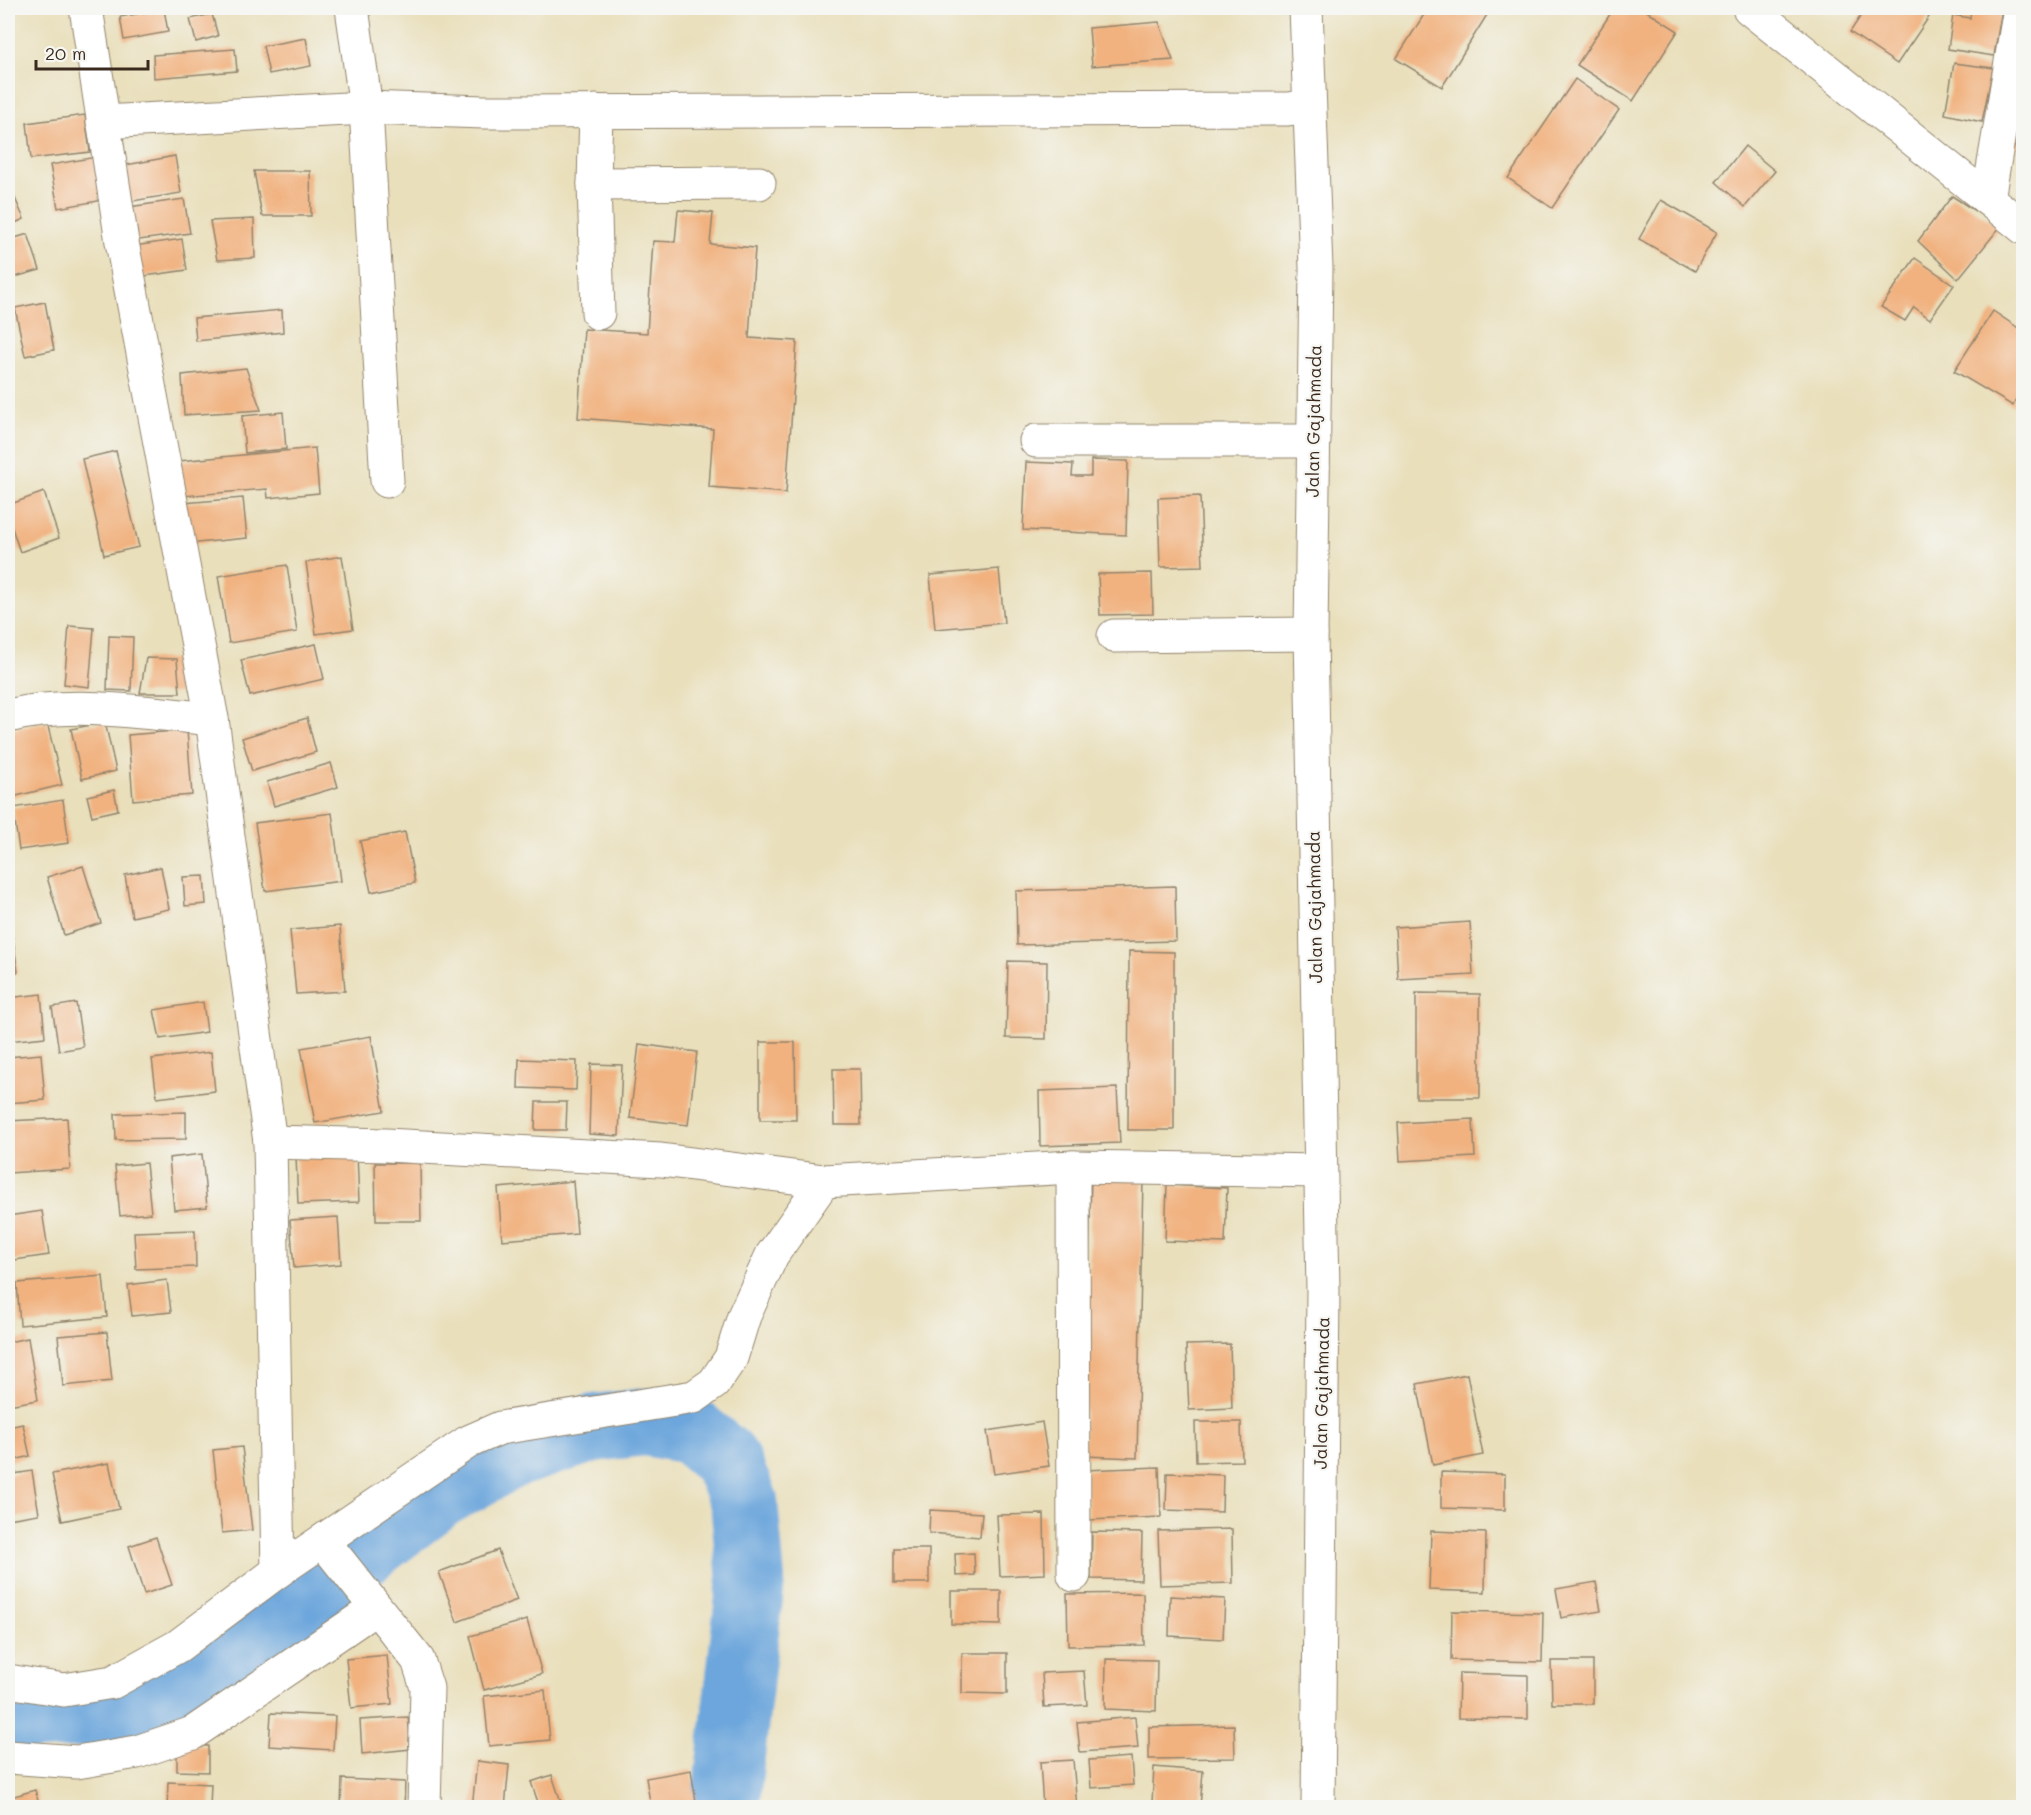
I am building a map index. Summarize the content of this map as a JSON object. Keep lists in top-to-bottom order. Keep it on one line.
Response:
{"streets":{"street":["Jalan Gajahmada"]},"scale_bar":"20 m"}
